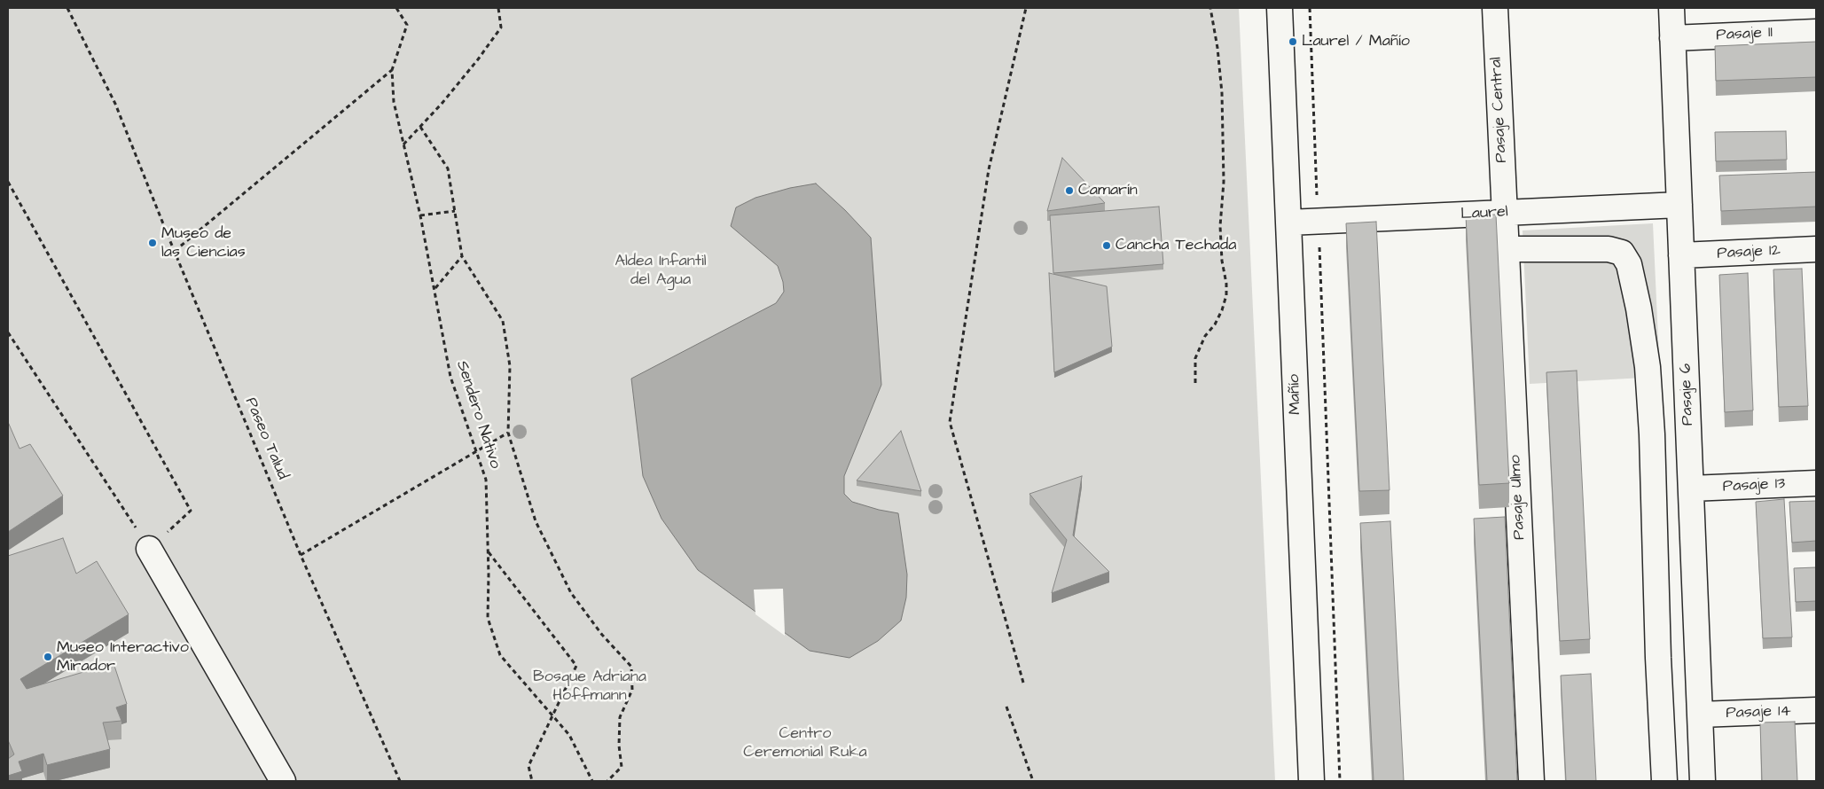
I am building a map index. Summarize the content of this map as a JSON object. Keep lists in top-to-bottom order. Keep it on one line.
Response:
{"streets":{"street":["Pasaje 11","Pasaje Central","Laurel","Pasaje 12","Mañío","Pasaje 6","Pasaje 13","Pasaje Ulmo","Pasaje 14"],"path":["Sendero Nativo","Paseo Talud"]},"crossings":[["Pasaje 11","Pasaje 6"],["Pasaje Central","Laurel"],["Pasaje Central","Pasaje Ulmo"],["Laurel","Mañío"],["Laurel","Pasaje 6"],["Laurel","Pasaje Ulmo"],["Pasaje 12","Pasaje 6"],["Pasaje 6","Pasaje 13"],["Pasaje 6","Pasaje 14"]],"parks":["Aldea Infantil del Agua","Bosque Adriana Hoffmann","Centro Ceremonial Ruka"],"places":["Laurel / Mañío","Camarín","Museo de las Ciencias","Cancha Techada","Museo Interactivo Mirador"]}
